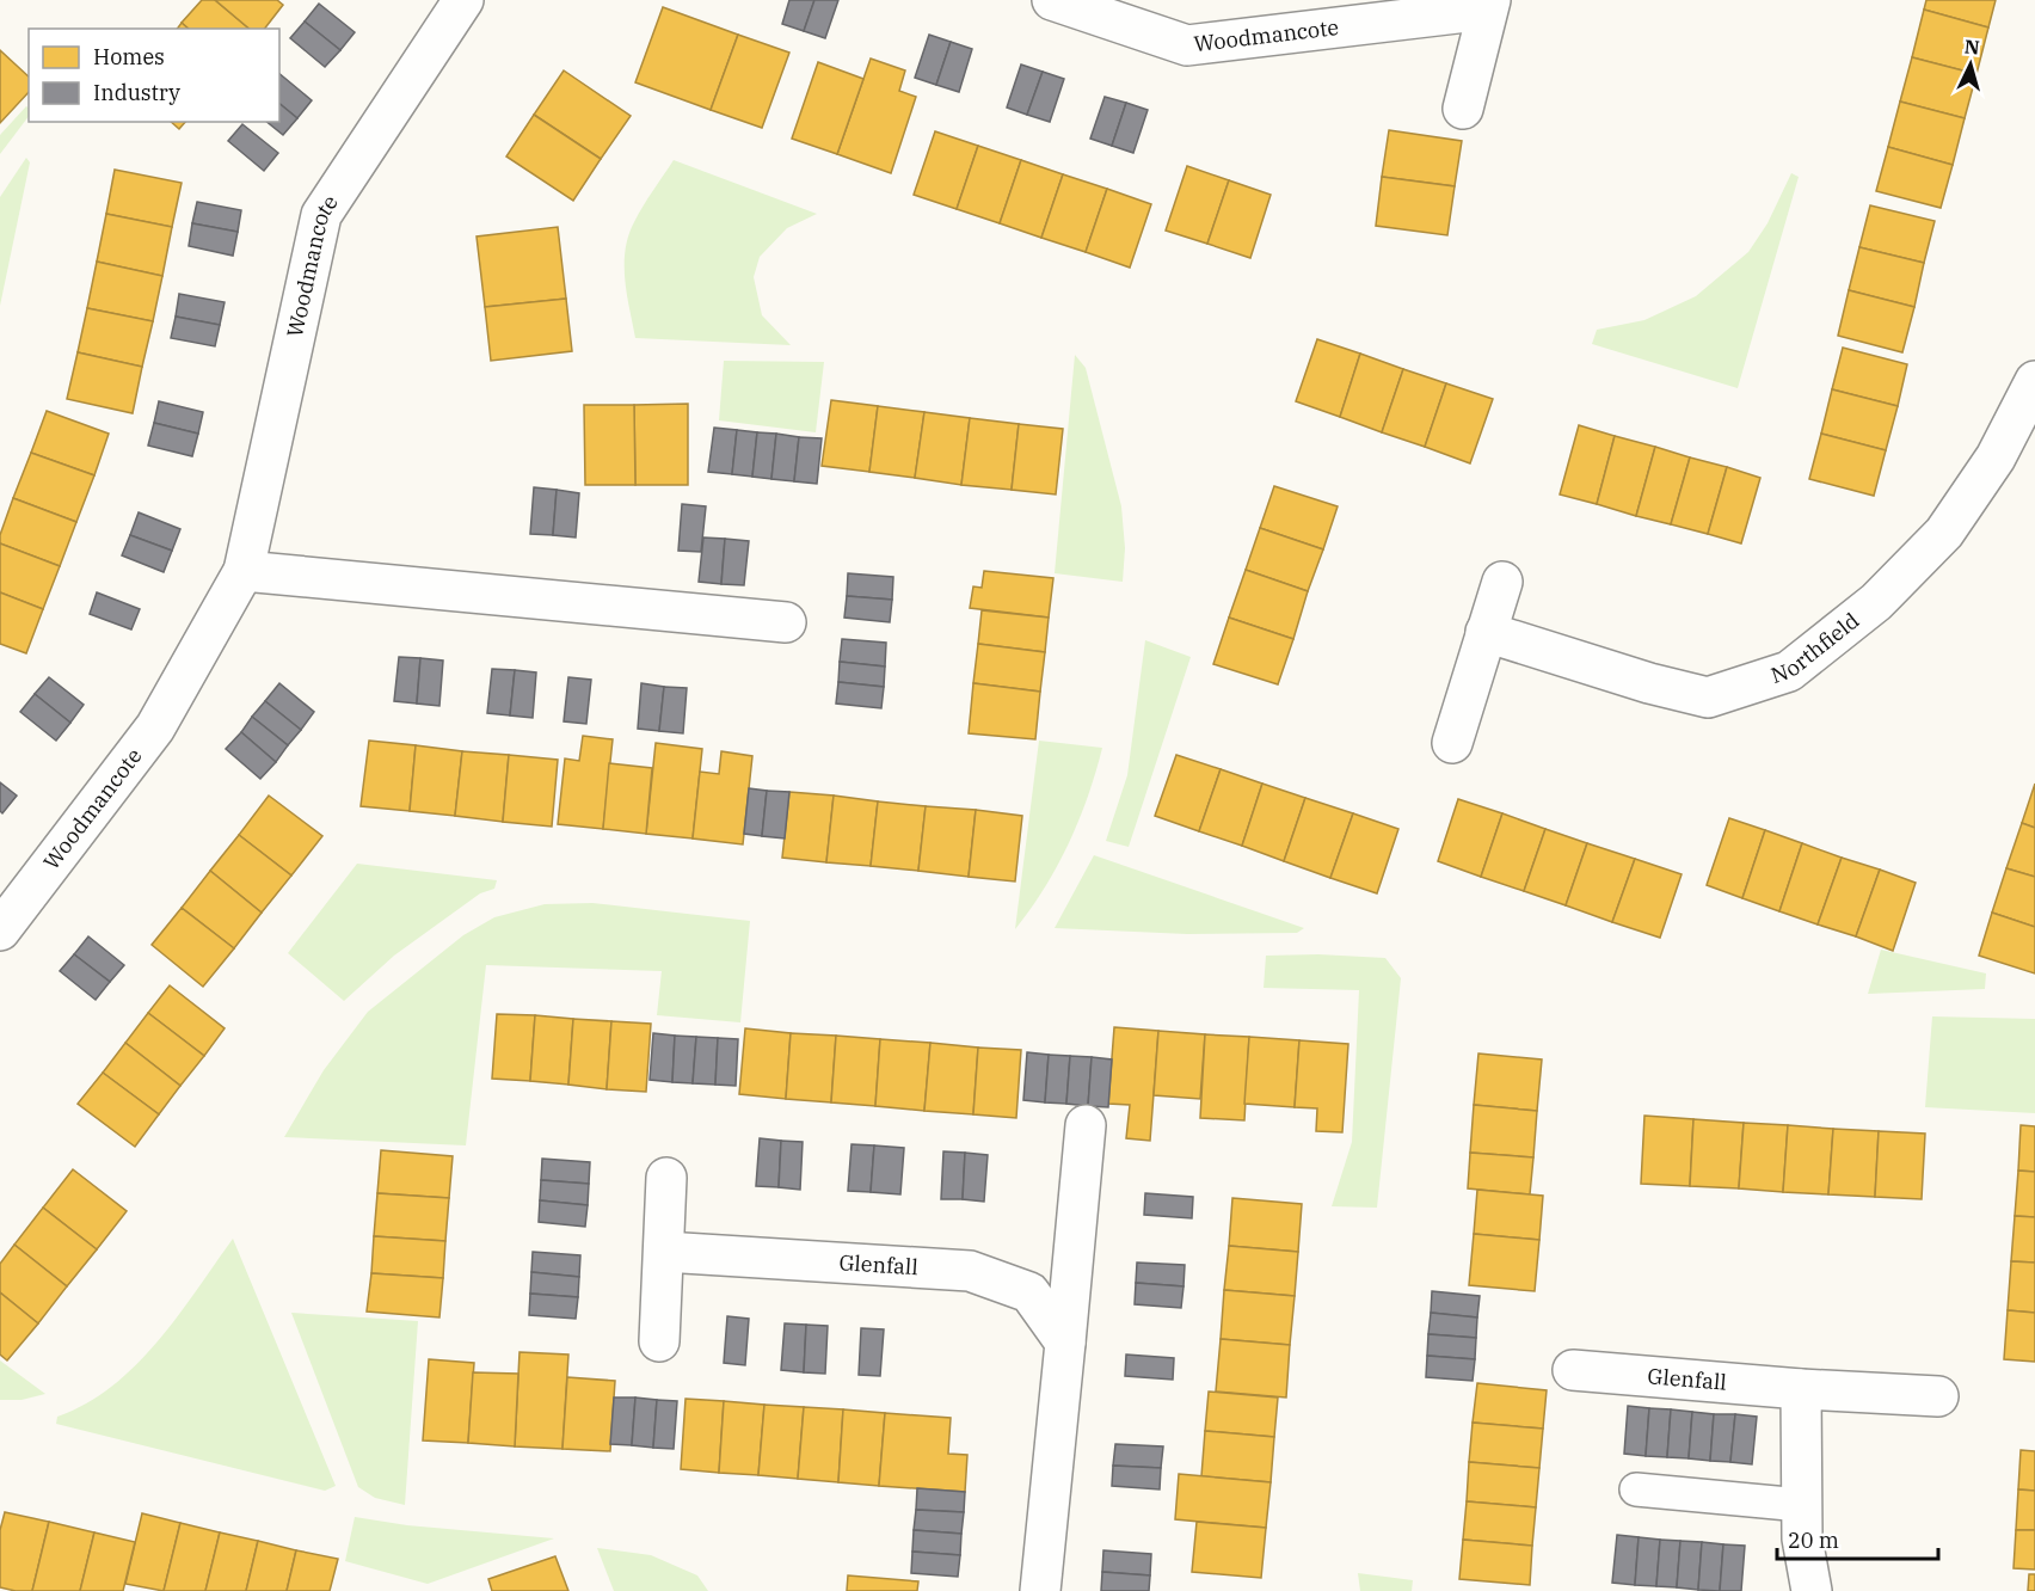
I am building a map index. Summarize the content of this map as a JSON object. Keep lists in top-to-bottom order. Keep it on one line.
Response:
{"streets":{"street":["Woodmancote","Northfield","Glenfall"]},"legend":["Homes","Industry"],"scale_bar":"20 m","north":"top"}
